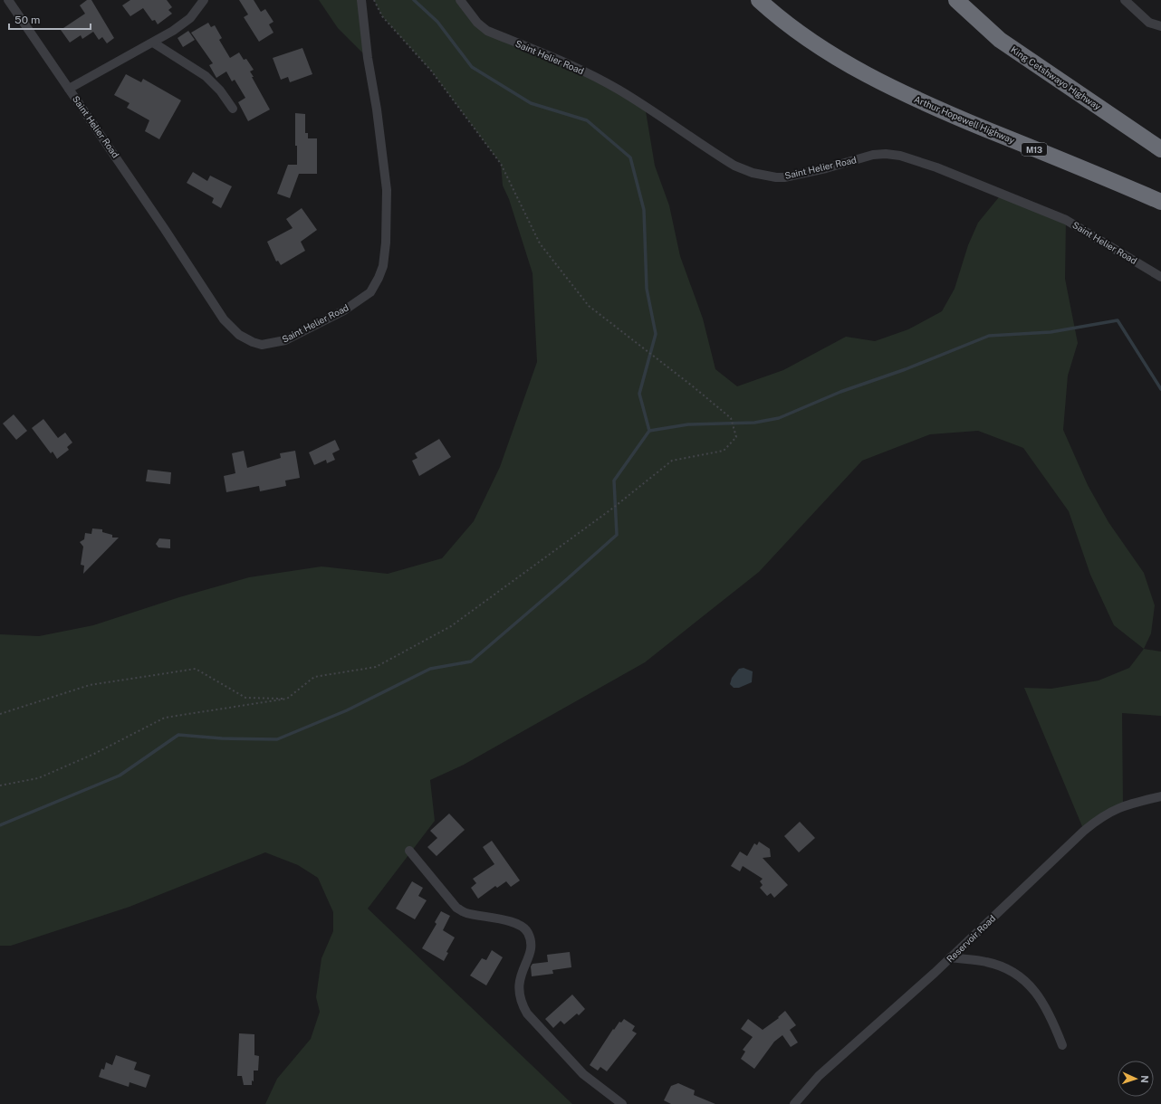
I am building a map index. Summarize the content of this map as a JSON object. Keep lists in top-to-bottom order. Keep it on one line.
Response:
{"streets":{"highway":["King Cetshwayo Highway","Arthur Hopewell Highway","M13"],"street":["Saint Helier Road","Reservoir Road"]},"scale_bar":"50 m","north":"right"}
